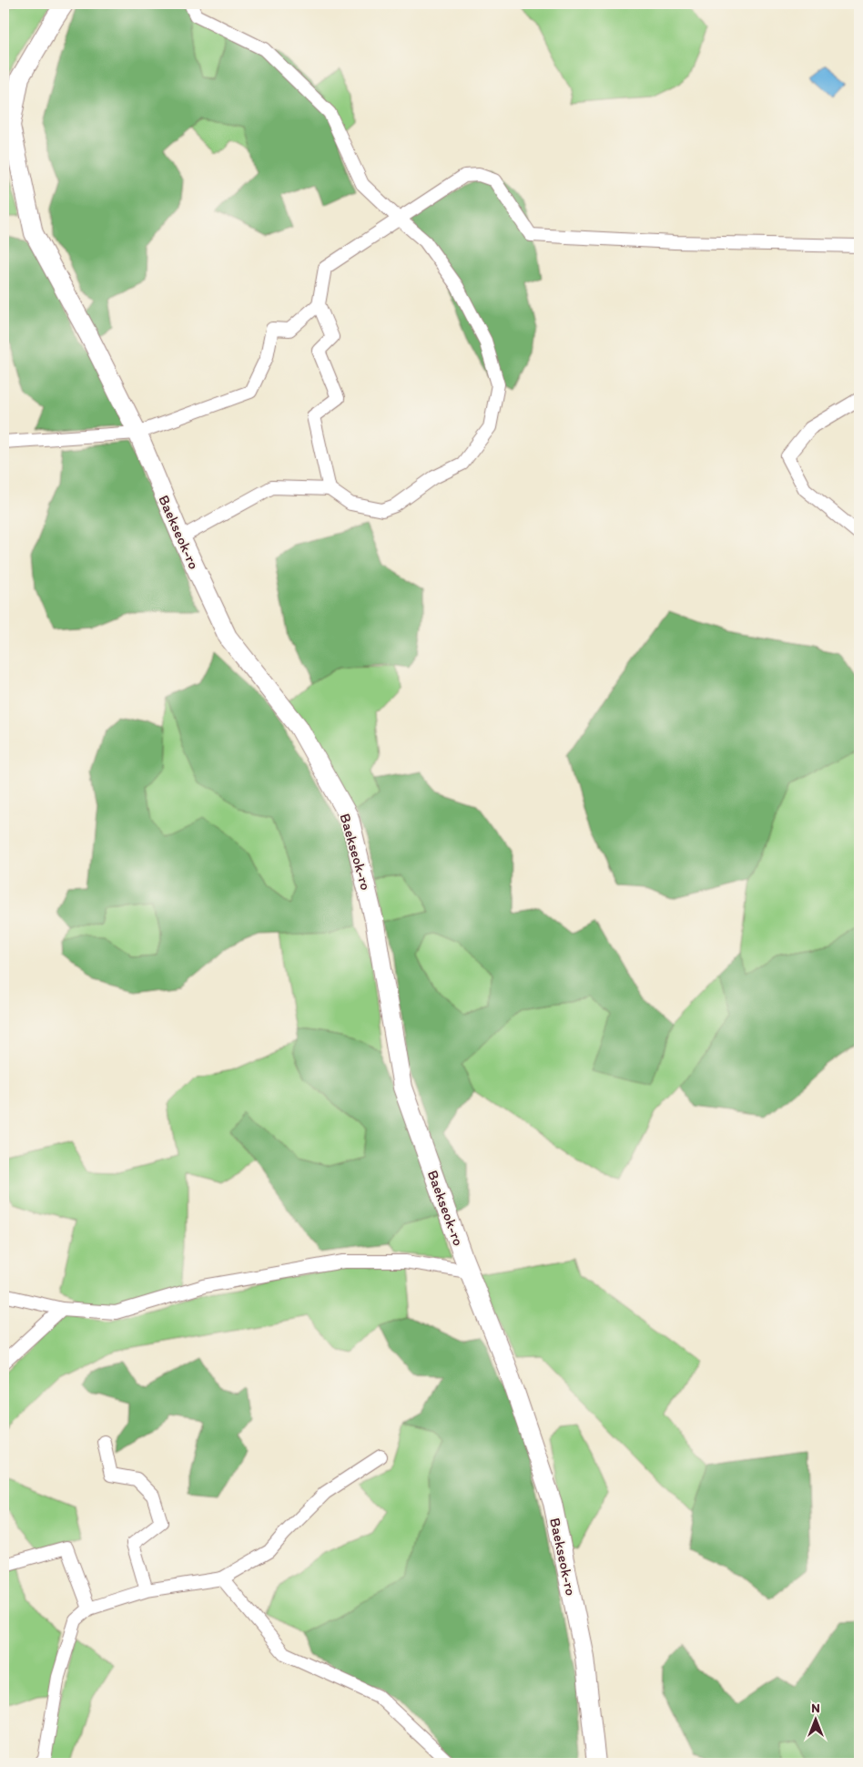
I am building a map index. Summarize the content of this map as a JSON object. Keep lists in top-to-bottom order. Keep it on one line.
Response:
{"streets":{"street":["Baekseok-ro"]},"north":"top"}
